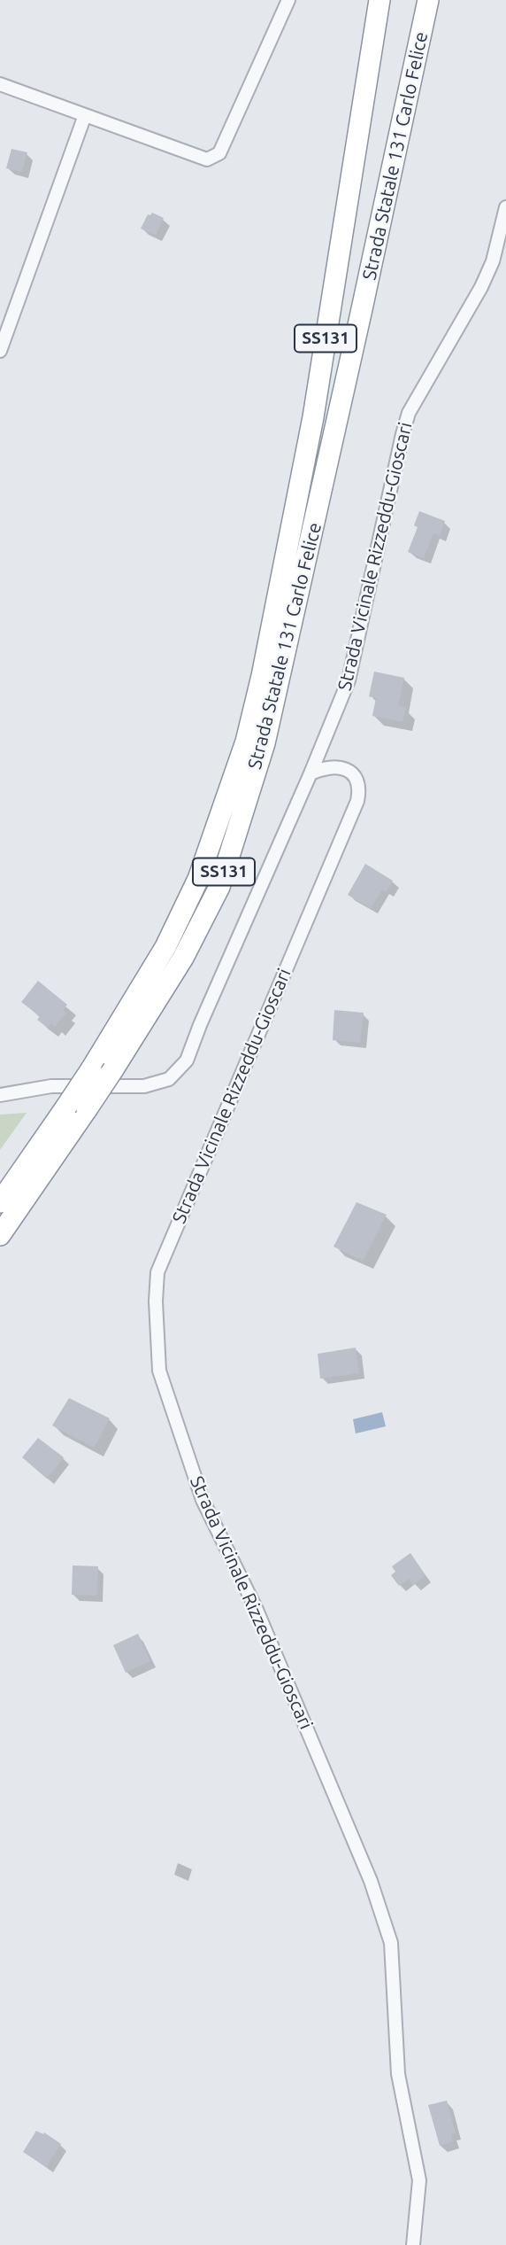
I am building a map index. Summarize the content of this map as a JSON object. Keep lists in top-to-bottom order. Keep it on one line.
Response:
{"streets":{"highway":["Strada Statale 131 Carlo Felice","SS131"],"street":["Strada Vicinale Rizzeddu-Gioscari"]}}
